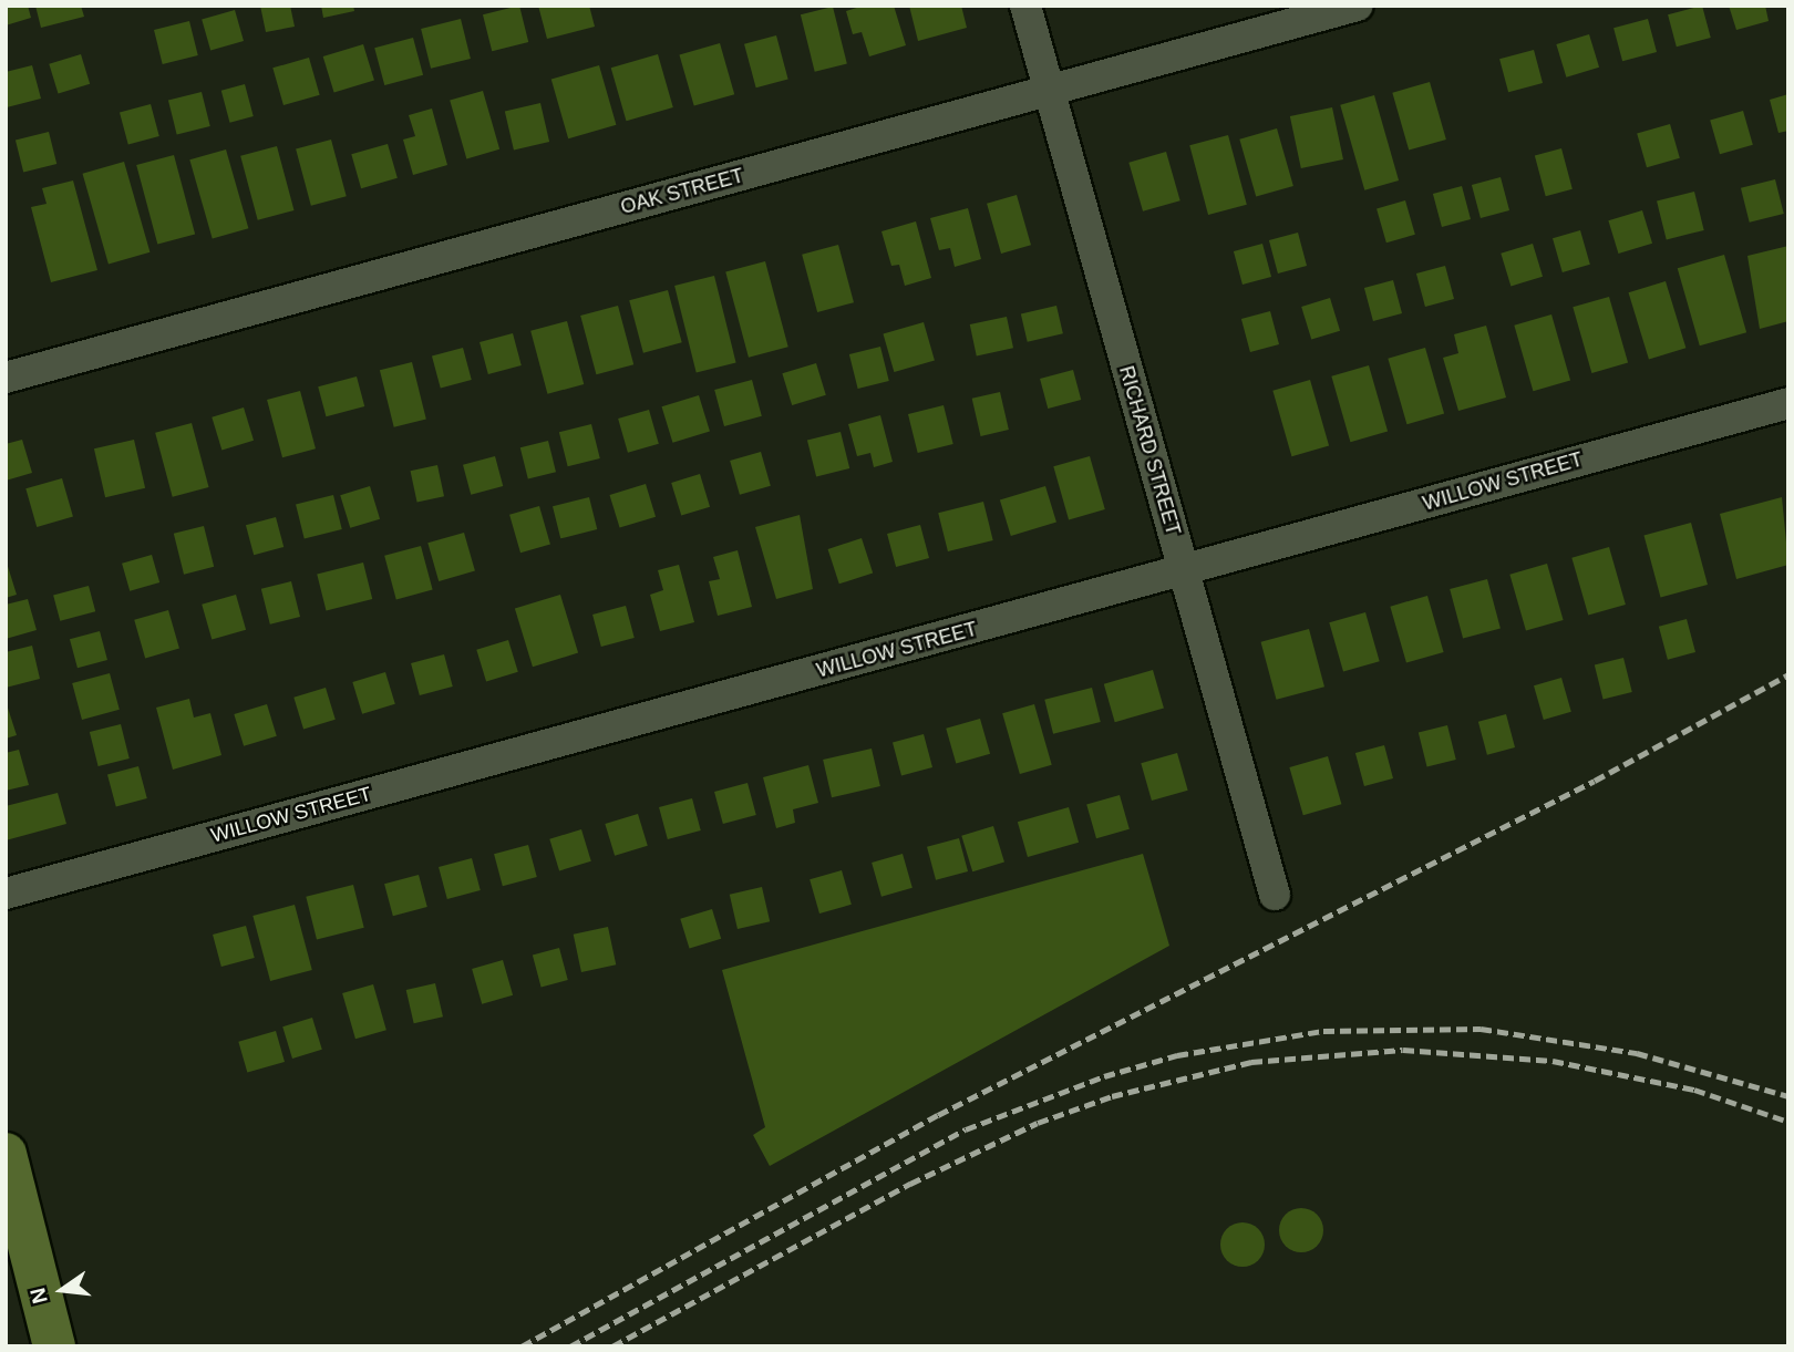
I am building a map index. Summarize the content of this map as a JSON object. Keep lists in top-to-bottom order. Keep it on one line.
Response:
{"streets":{"street":["OAK STREET","RICHARD STREET","WILLOW STREET"]},"crossings":[["OAK STREET","RICHARD STREET"],["RICHARD STREET","WILLOW STREET"]],"north":"left"}
